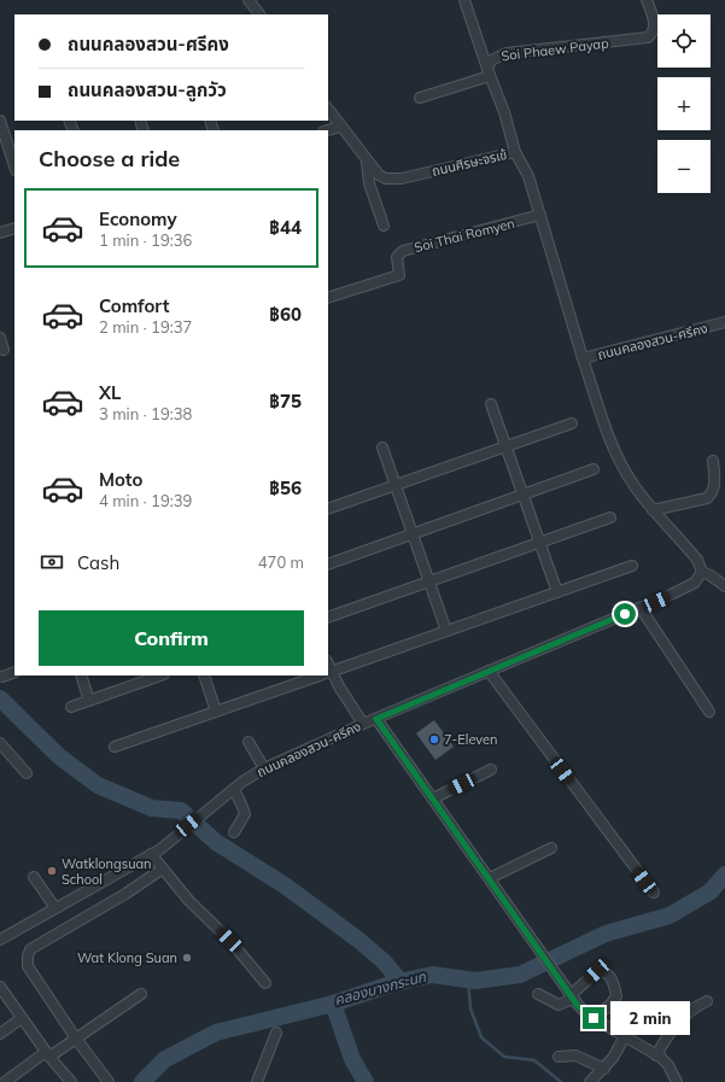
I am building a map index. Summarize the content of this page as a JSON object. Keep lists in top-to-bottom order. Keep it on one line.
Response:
{"streets":{"street":["Soi Phaew Payap","ถนนศีรษะจรเข้","Soi Thai Romyen","ถนนคลองสวน-ศรีคง"]},"crossings":[["Soi Phaew Payap","ถนนศีรษะจรเข้"],["ถนนศีรษะจรเข้","Soi Thai Romyen"],["ถนนศีรษะจรเข้","ถนนคลองสวน-ศรีคง"]],"water":["คลองบางกระนก"],"places":["7-Eleven","Watklongsuan School","Wat Klong Suan"],"page":{"map_buttons":["+","−"],"banner":["ถนนคลองสวน-ศรีคง","ถนนคลองสวน-ลูกวัว"],"heading":"Choose a ride","list":[{"name":"Economy","note":"1 min · 19:36","value":"฿44"},{"name":"Comfort","note":"2 min · 19:37","value":"฿60"},{"name":"XL","note":"3 min · 19:38","value":"฿75"},{"name":"Moto","note":"4 min · 19:39","value":"฿56"}],"pay":["Cash","470 m"],"buttons":"Confirm","bubble":"2 min"}}
